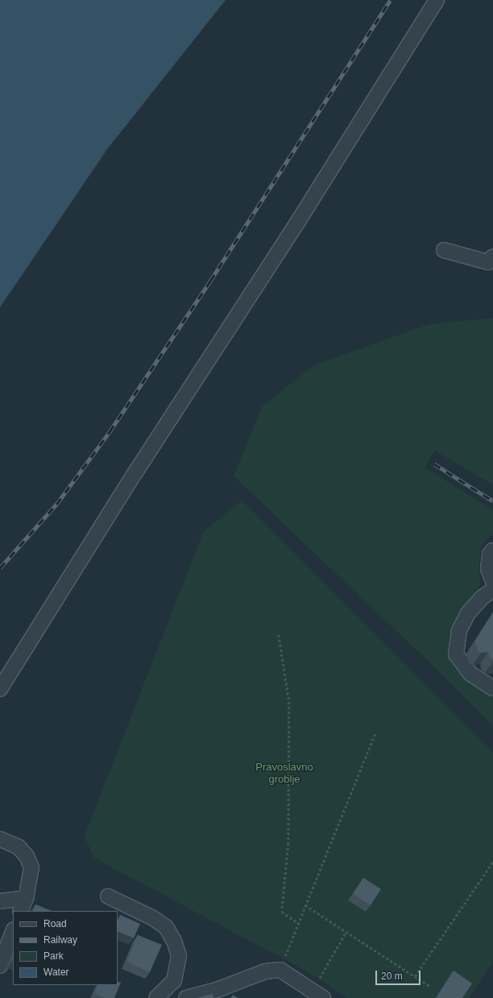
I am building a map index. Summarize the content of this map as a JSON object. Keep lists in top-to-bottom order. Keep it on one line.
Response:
{"parks":["Pravoslavno groblje"],"legend":["Road","Railway","Park","Water"],"scale_bar":"20 m"}
